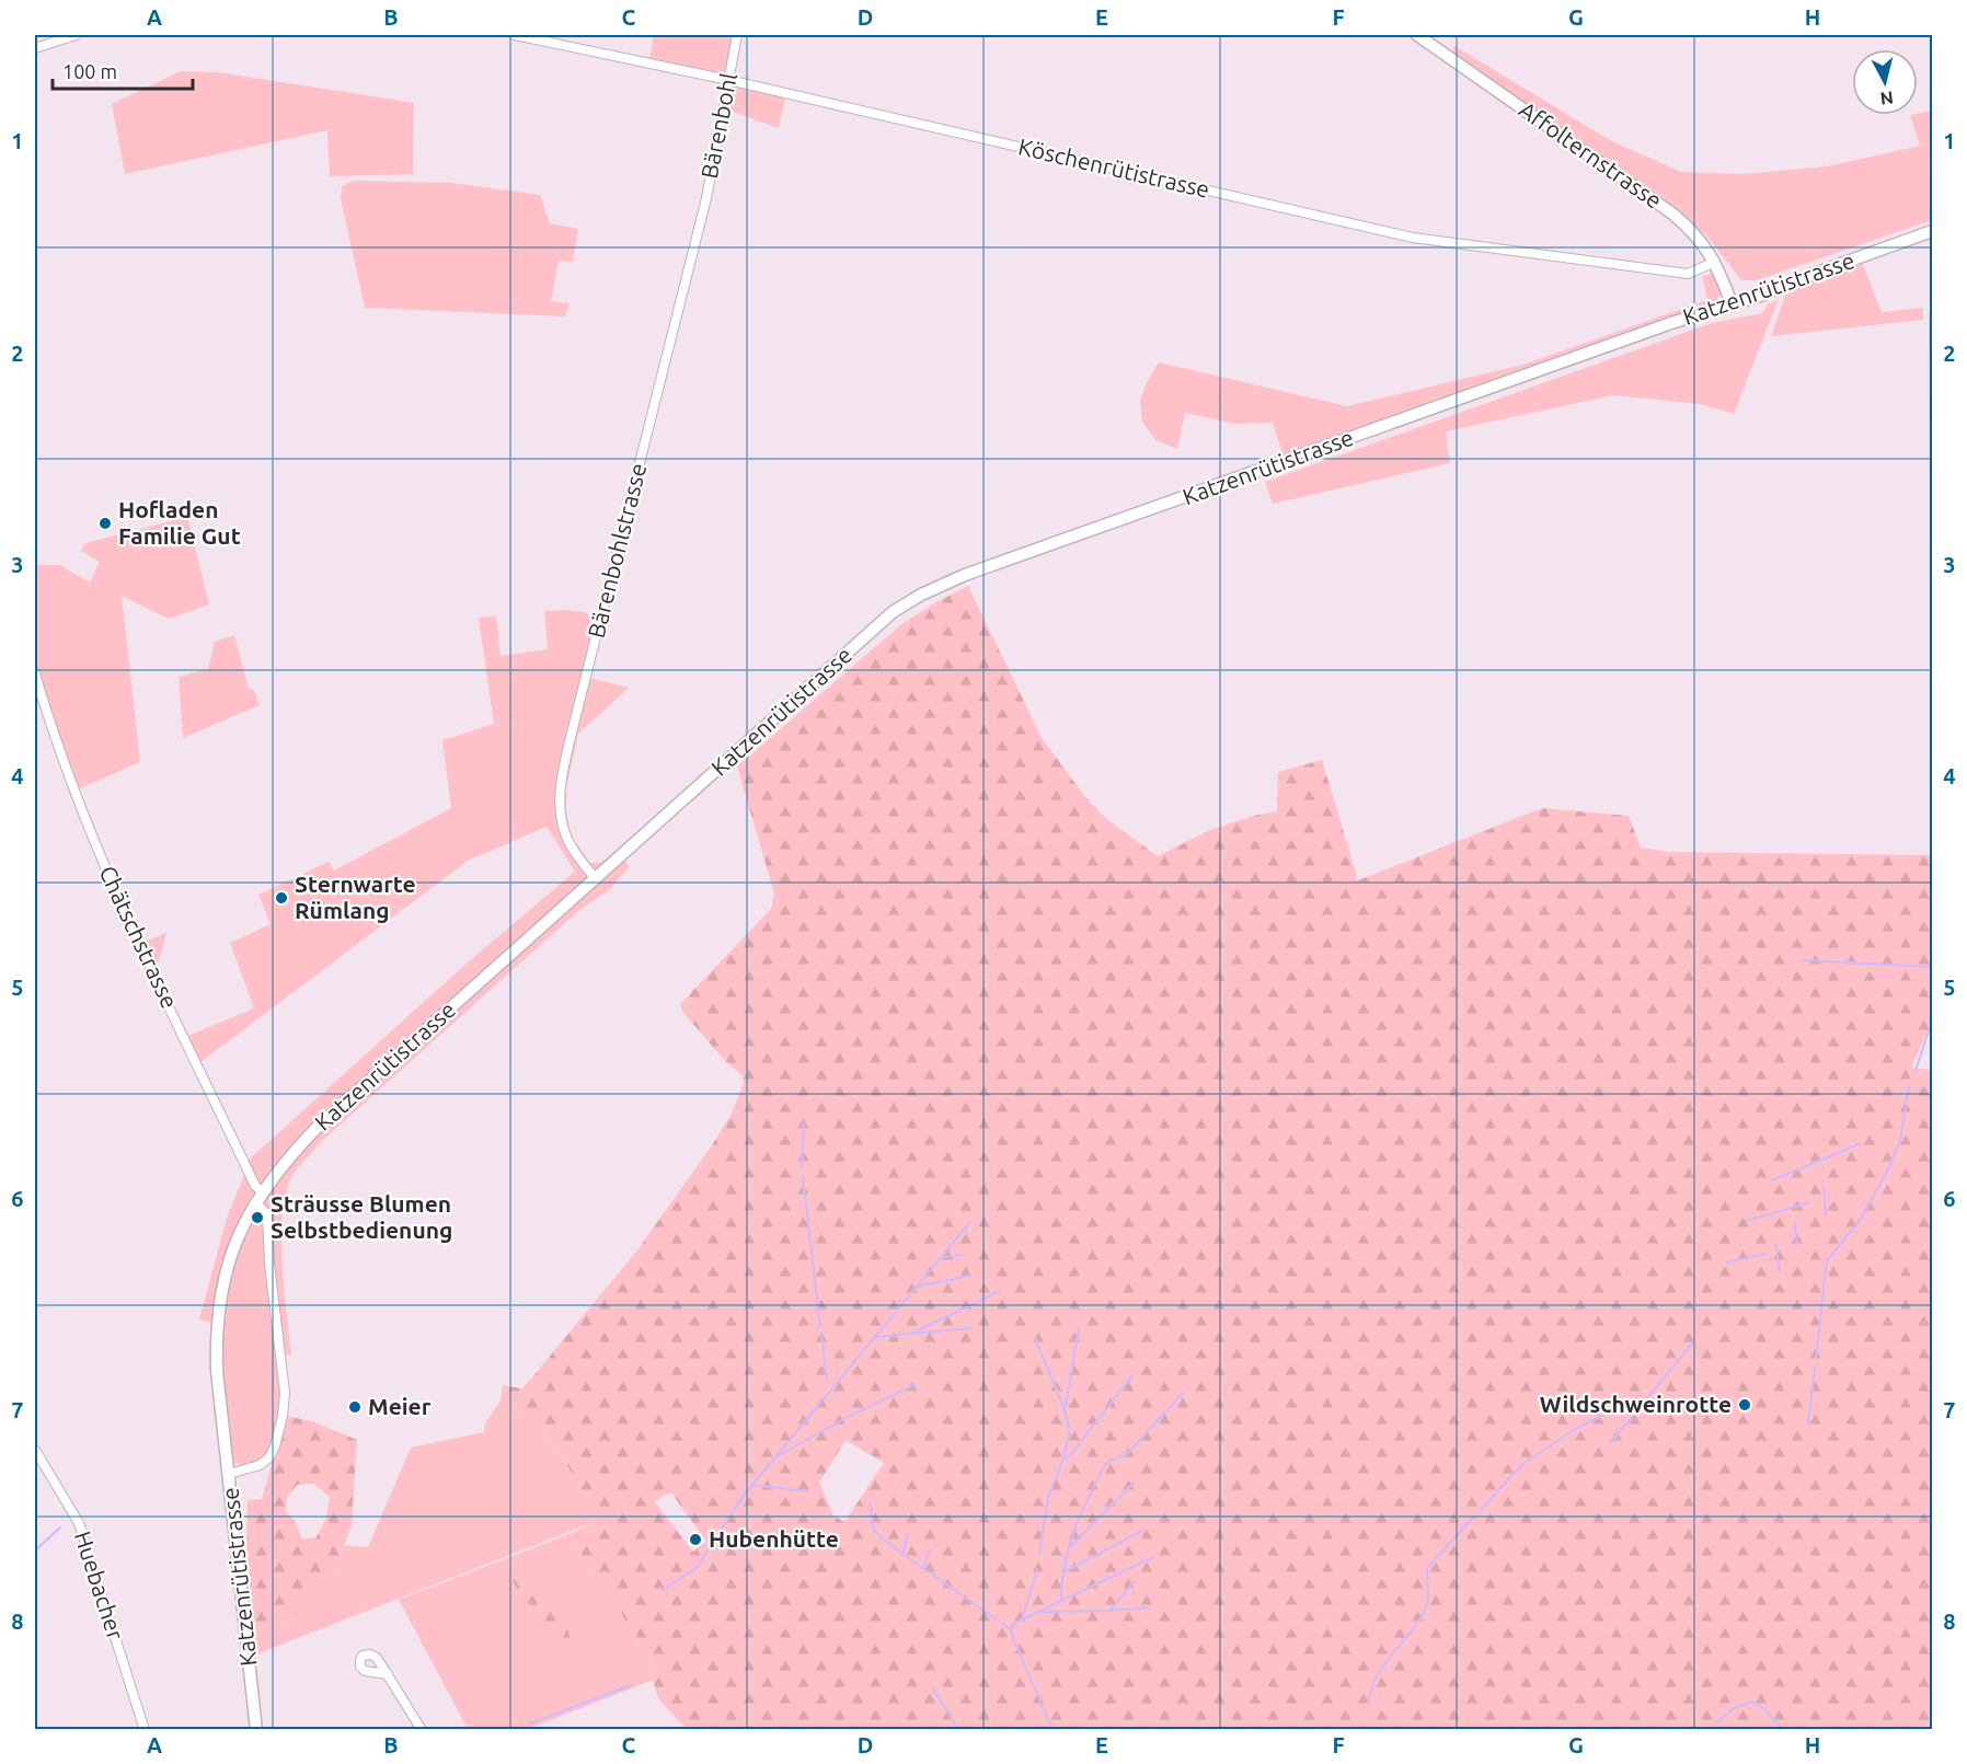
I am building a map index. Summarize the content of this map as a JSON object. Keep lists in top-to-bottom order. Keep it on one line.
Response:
{"streets":{"street":["Bärenbohl","Affolternstrasse","Köschenrütistrasse","Katzenrütistrasse","Bärenbohlstrasse","Chätschstrasse","Huebacher"]},"crossings":[["Bärenbohl","Köschenrütistrasse"],["Bärenbohl","Bärenbohlstrasse"],["Affolternstrasse","Köschenrütistrasse"],["Affolternstrasse","Katzenrütistrasse"],["Katzenrütistrasse","Bärenbohlstrasse"],["Katzenrütistrasse","Chätschstrasse"]],"places":["Hofladen Familie Gut","Sternwarte Rümlang","Sträusse Blumen Selbstbedienung","Wildschweinrotte","Meier","Hubenhütte"],"scale_bar":"100 m","north":"bottom","grid":{"columns":["A","B","C","D","E","F","G","H"],"rows":["1","2","3","4","5","6","7","8"]}}
